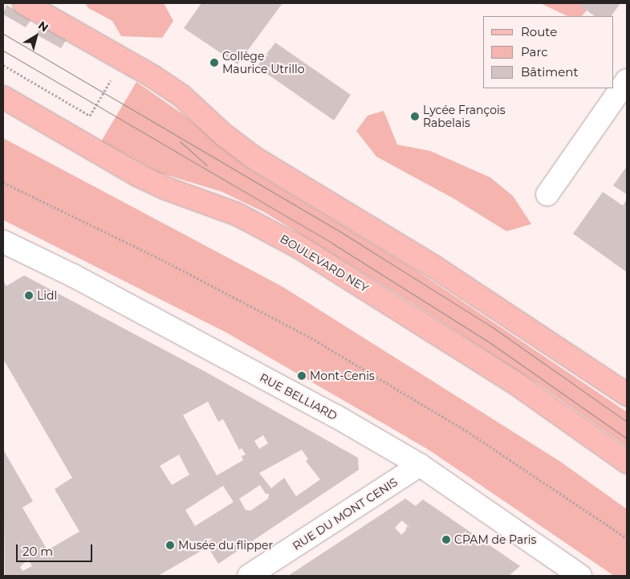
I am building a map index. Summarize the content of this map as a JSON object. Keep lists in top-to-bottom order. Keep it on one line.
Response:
{"streets":{"main road":["BOULEVARD NEY"],"street":["RUE BELLIARD","RUE DU MONT CENIS"]},"crossings":[["RUE BELLIARD","RUE DU MONT CENIS"]],"places":["Collège Maurice Utrillo","Lycée François Rabelais","Lidl","Mont-Cenis","CPAM de Paris","Musée du flipper"],"legend":["Route","Parc","Bâtiment"],"scale_bar":"20 m","north":"top right"}
